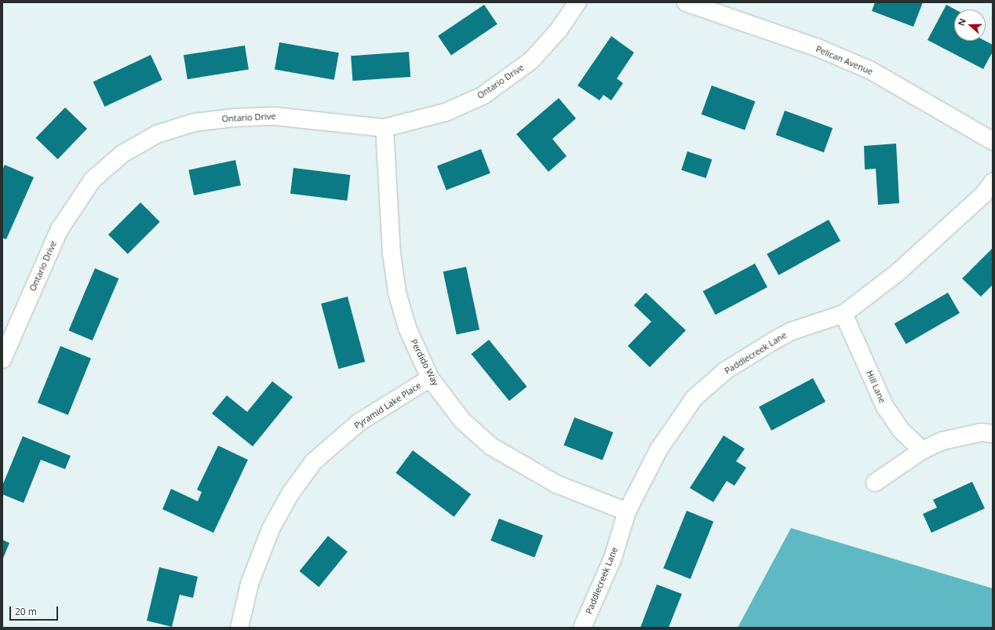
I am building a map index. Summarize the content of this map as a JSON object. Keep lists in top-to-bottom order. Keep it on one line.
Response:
{"streets":{"street":["Pelican Avenue","Ontario Drive","Paddlecreek Lane","Perdido Way","Hill Lane","Pyramid Lake Place"]},"crossings":[["Ontario Drive","Perdido Way"],["Paddlecreek Lane","Perdido Way"],["Paddlecreek Lane","Hill Lane"],["Perdido Way","Pyramid Lake Place"]],"scale_bar":"20 m","north":"left"}
